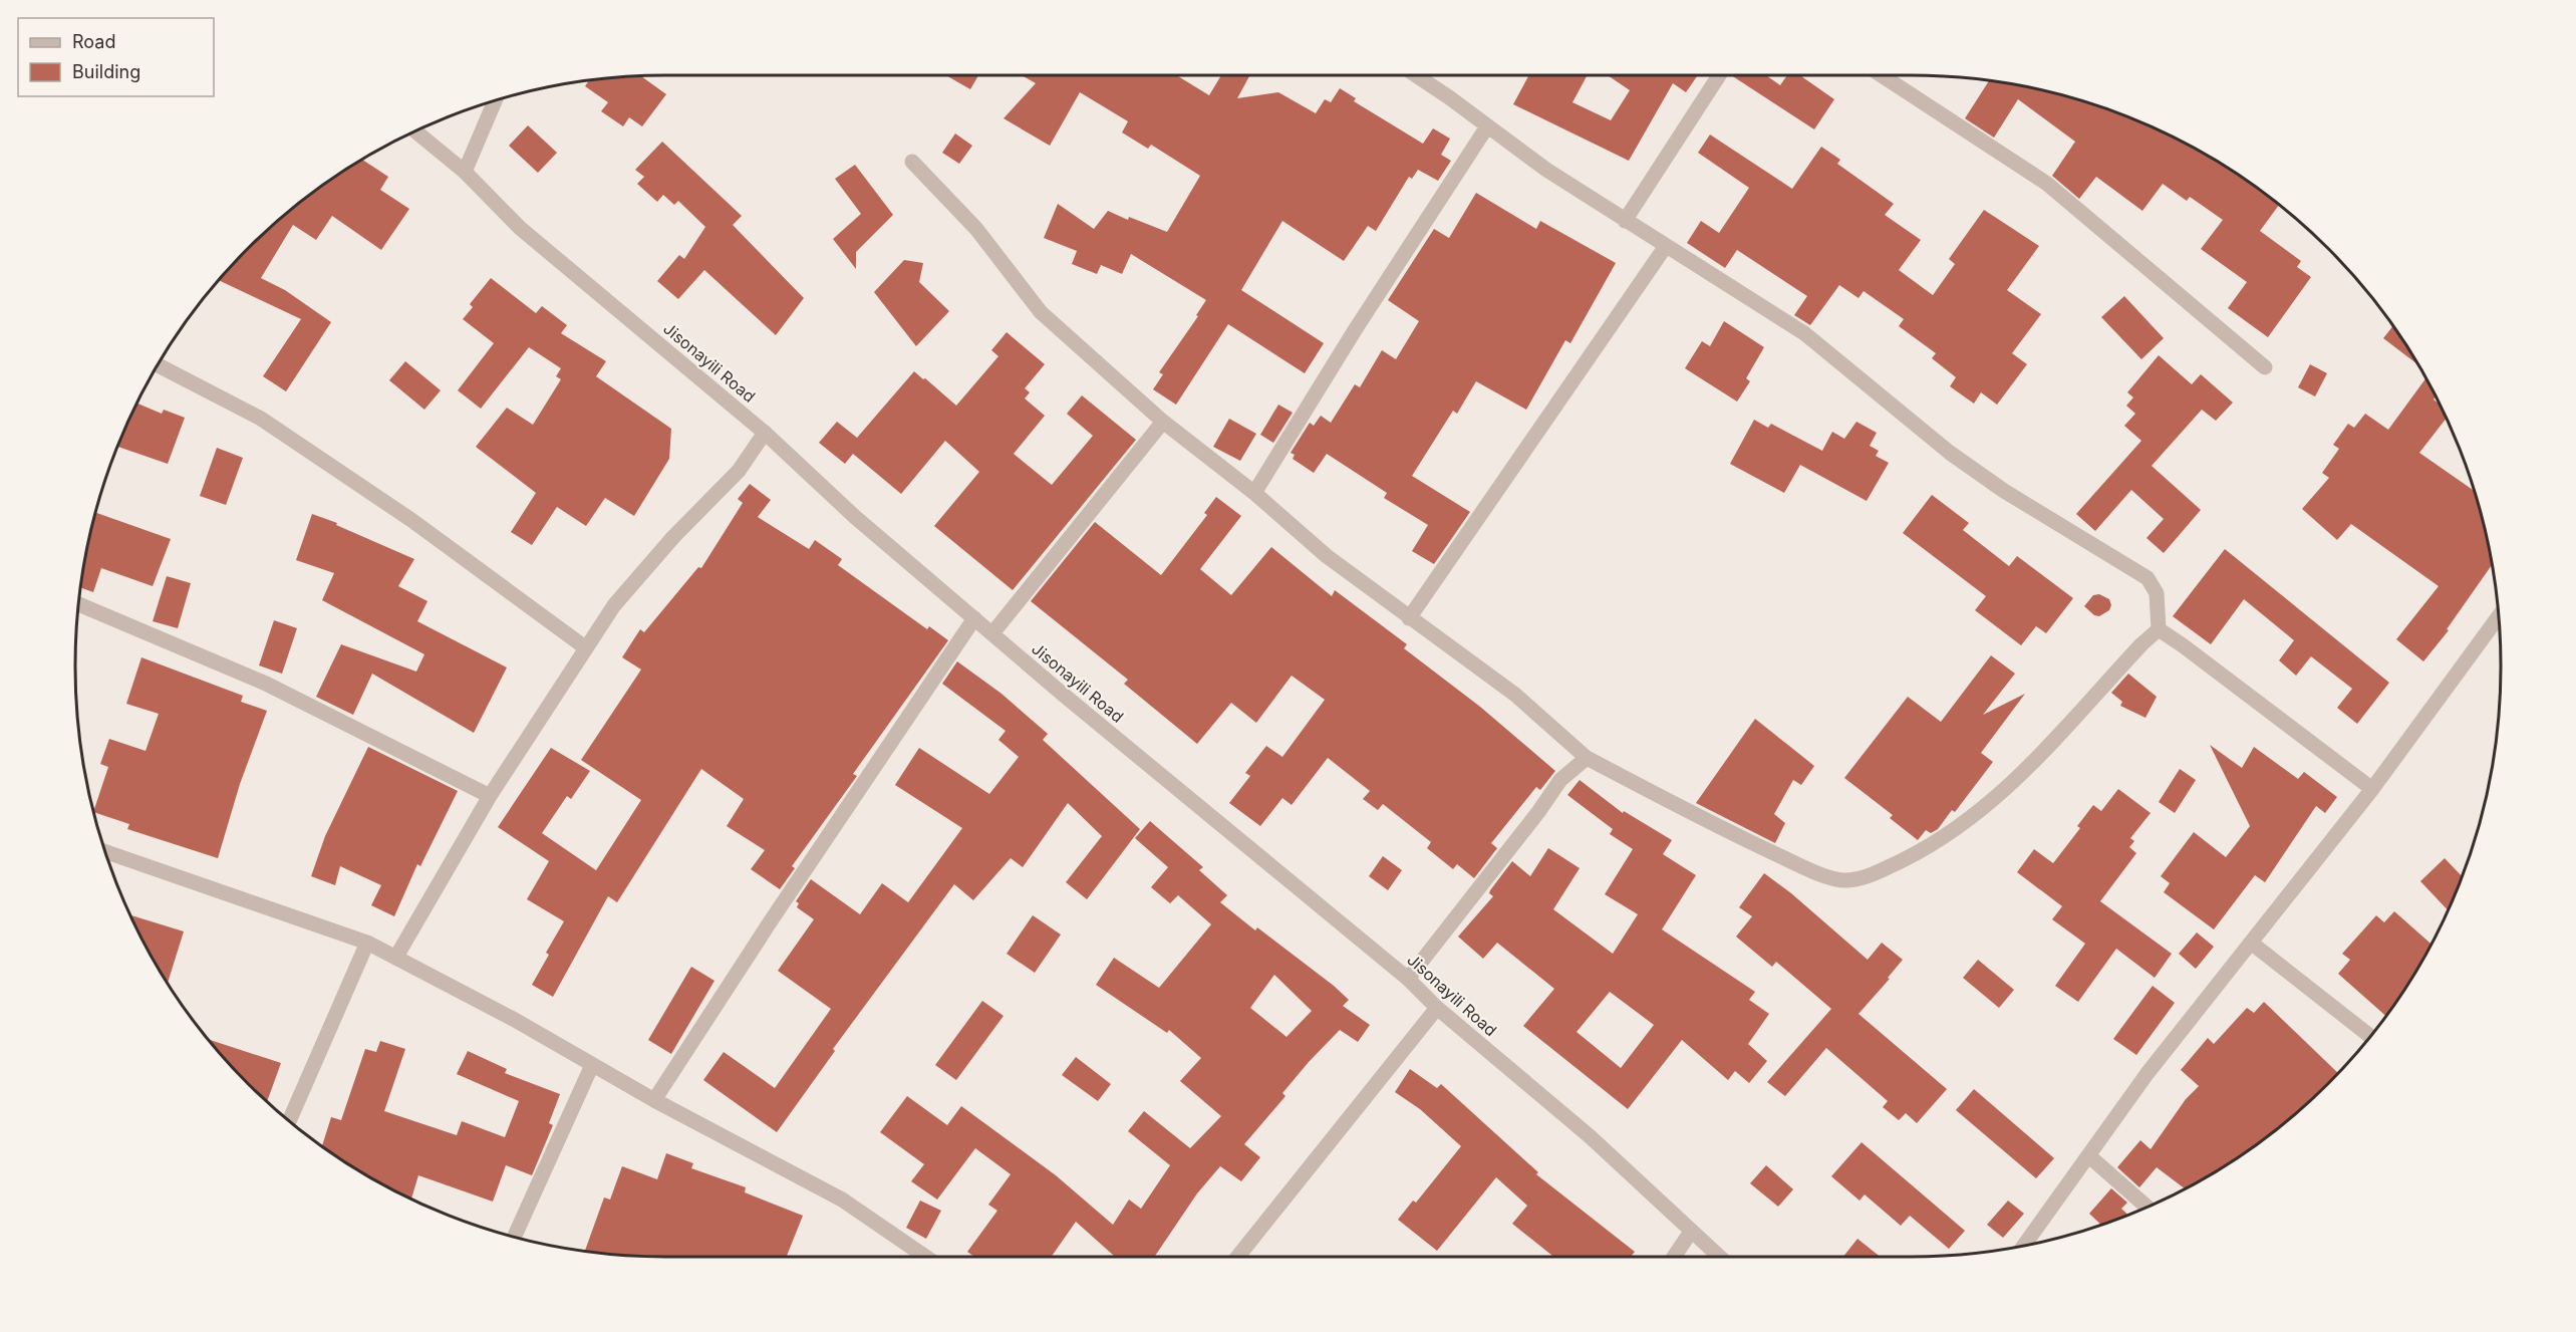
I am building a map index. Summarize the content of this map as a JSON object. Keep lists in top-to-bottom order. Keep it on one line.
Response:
{"streets":{"street":["Jisonayili Road"]},"legend":["Road","Building"]}
